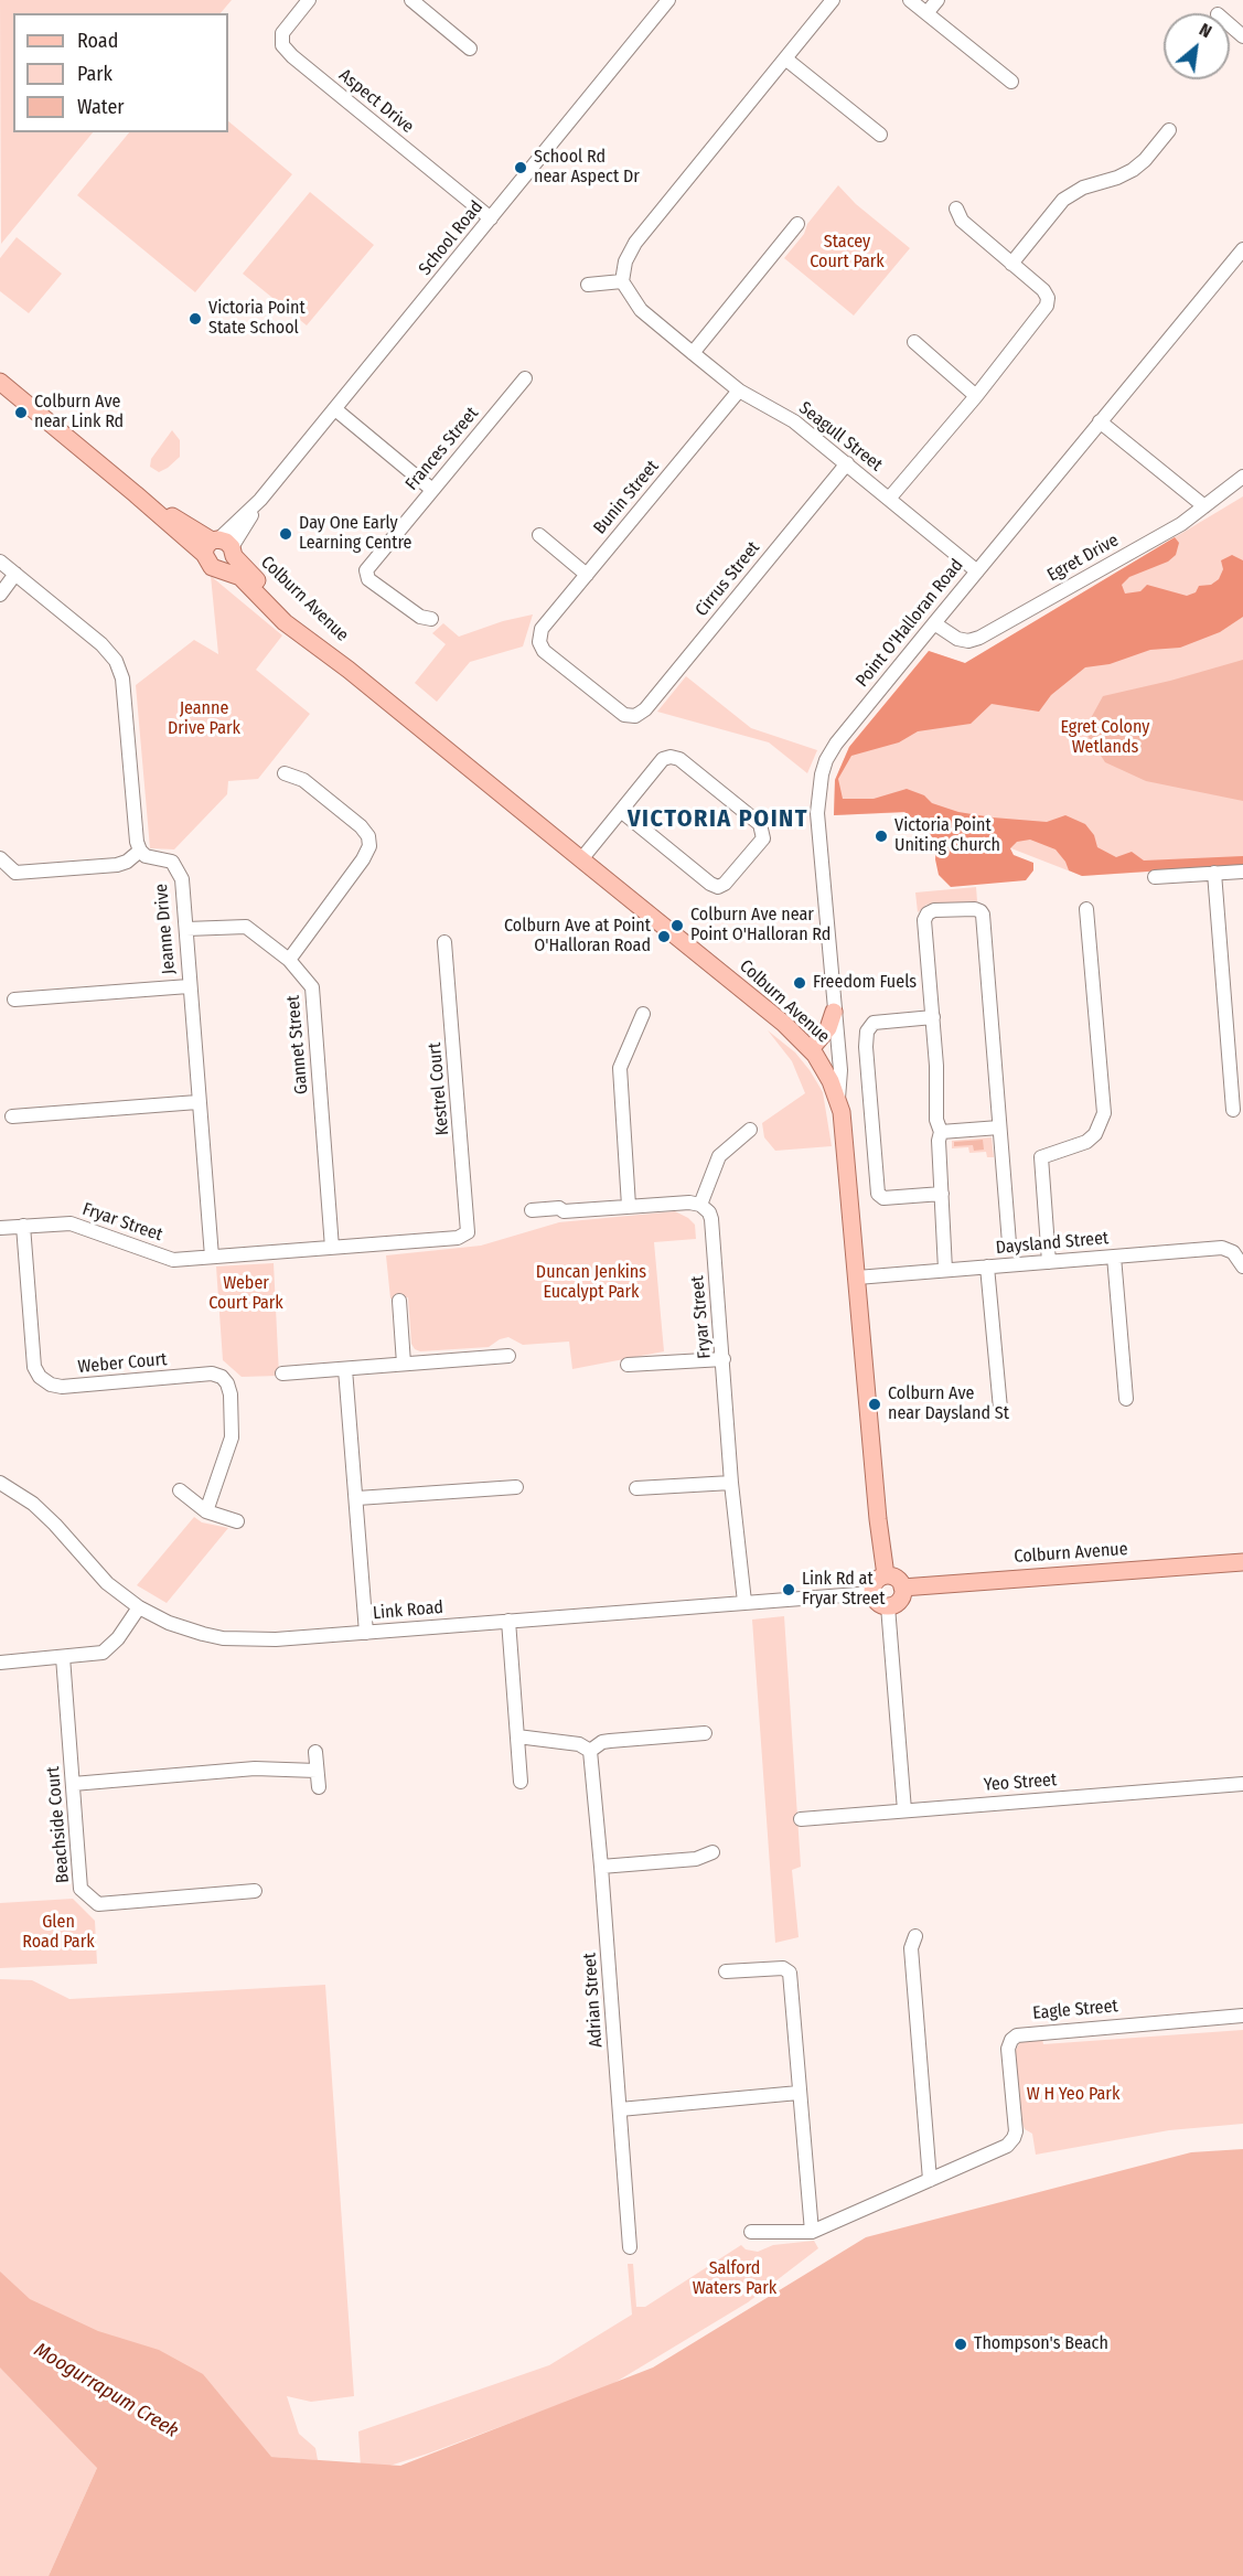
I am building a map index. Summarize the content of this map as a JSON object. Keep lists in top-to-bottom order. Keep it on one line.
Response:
{"streets":{"main road":["Colburn Avenue"],"street":["Aspect Drive","School Road","Seagull Street","Frances Street","Bunin Street","Egret Drive","Cirrus Street","Point O'Halloran Road","Jeanne Drive","Gannet Street","Kestrel Court","Fryar Street","Daysland Street","Weber Court","Link Road","Yeo Street","Beachside Court","Adrian Street","Eagle Street"]},"crossings":[["Aspect Drive","School Road"],["School Road","Colburn Avenue"],["Seagull Street","Bunin Street"],["Seagull Street","Cirrus Street"],["Seagull Street","Point O'Halloran Road"],["Bunin Street","Cirrus Street"],["Egret Drive","Point O'Halloran Road"],["Colburn Avenue","Point O'Halloran Road"],["Colburn Avenue","Daysland Street"],["Colburn Avenue","Link Road"],["Jeanne Drive","Gannet Street"],["Jeanne Drive","Fryar Street"],["Gannet Street","Fryar Street"],["Kestrel Court","Fryar Street"],["Fryar Street","Weber Court"],["Fryar Street","Link Road"]],"districts":["VICTORIA POINT"],"water":["Moogurrapum Creek"],"parks":["Stacey Court Park","Jeanne Drive Park","Egret Colony Wetlands","Duncan Jenkins Eucalypt Park","Weber Court Park","Glen Road Park","W H Yeo Park","Salford Waters Park"],"places":["School Rd near Aspect Dr","Victoria Point State School","Colburn Ave near Link Rd","Day One Early Learning Centre","Victoria Point Uniting Church","Colburn Ave near Point O'Halloran Rd","Colburn Ave at Point O'Halloran Road","Freedom Fuels","Colburn Ave near Daysland St","Link Rd at Fryar Street","Thompson's Beach"],"legend":["Road","Park","Water"],"north":"top right"}
